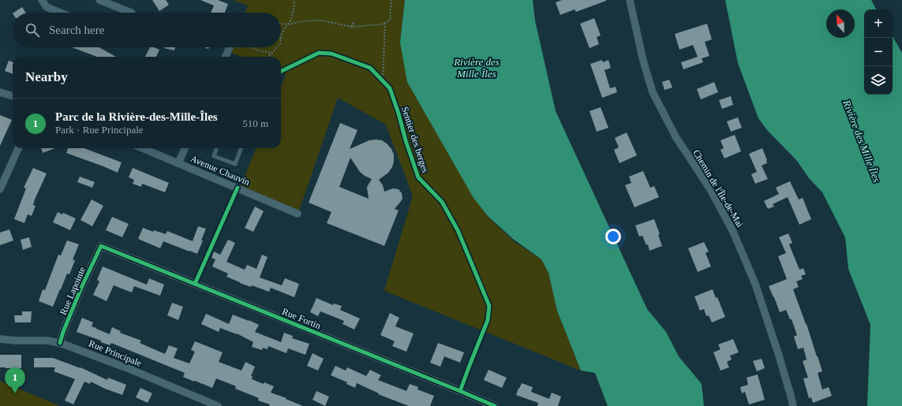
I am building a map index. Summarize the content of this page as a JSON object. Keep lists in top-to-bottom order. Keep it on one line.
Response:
{"streets":{"street":["Avenue Chauvin","Chemin de l'Île-de-Mai","Rue Lapointe","Rue Fortin","Rue Principale"],"cycle path":["Sentier des berges"]},"crossings":[["Rue Lapointe","Rue Fortin"],["Rue Lapointe","Rue Principale"]],"water":["Rivière des Mille Îles"],"north":"top","page":{"map_buttons":["+","−"],"search":"Search here","heading":"Nearby","list":[{"mark":"1","name":"Parc de la Rivière-des-Mille-Îles","note":"Park · Rue Principale","value":"510 m"}],"pins":"1"}}
